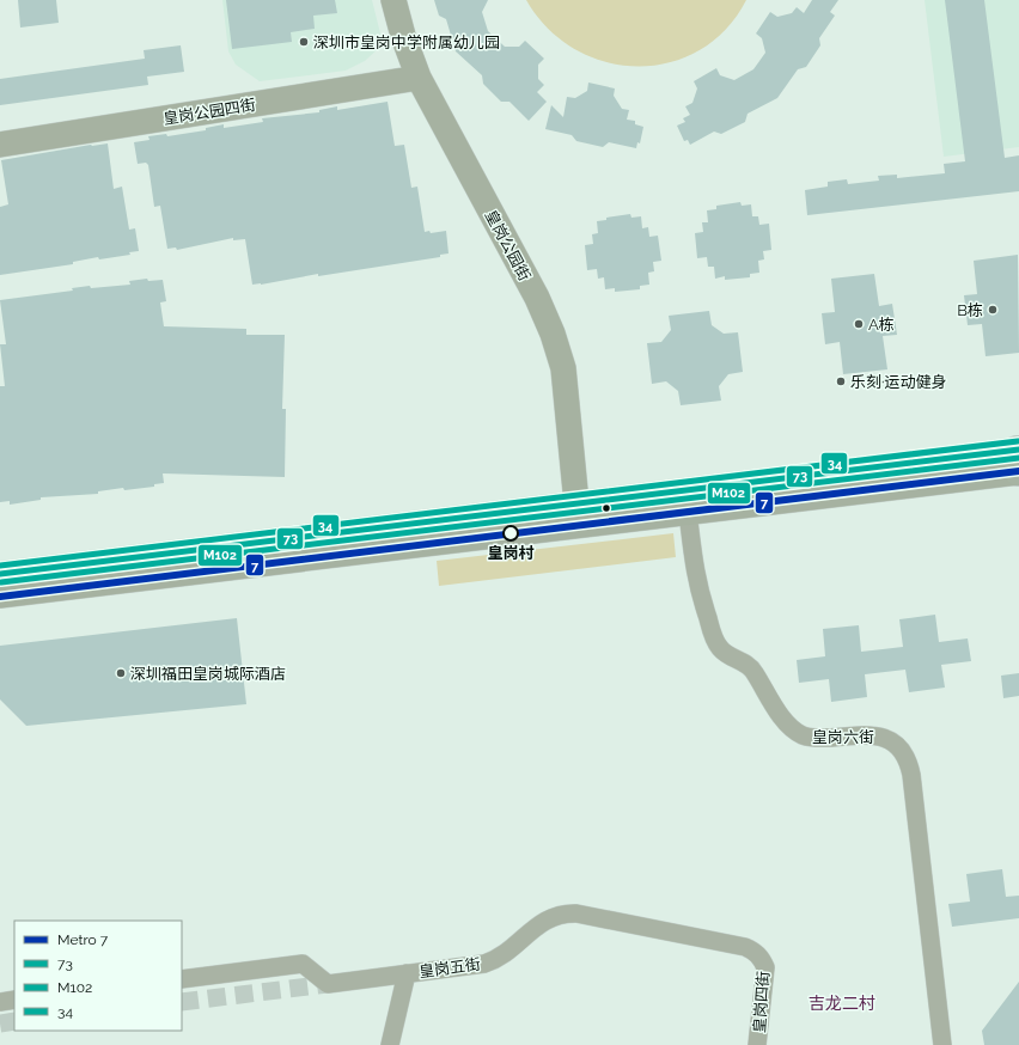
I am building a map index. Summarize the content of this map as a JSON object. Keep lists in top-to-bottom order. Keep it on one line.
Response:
{"streets":{"main road":["皇岗公园四街","皇岗公园街"],"street":["皇岗六街","皇岗五街","皇岗四街"]},"crossings":[["皇岗公园四街","皇岗公园街"],["皇岗五街","皇岗四街"]],"districts":["吉龙二村"],"places":["深圳市皇岗中学附属幼儿园","B栋","A栋","乐刻·运动健身","皇岗村","深圳福田皇岗城际酒店"],"lines":["transit line 34","transit line 73","transit line M102","metro line 7"],"legend":["Metro 7","73","M102","34"]}
